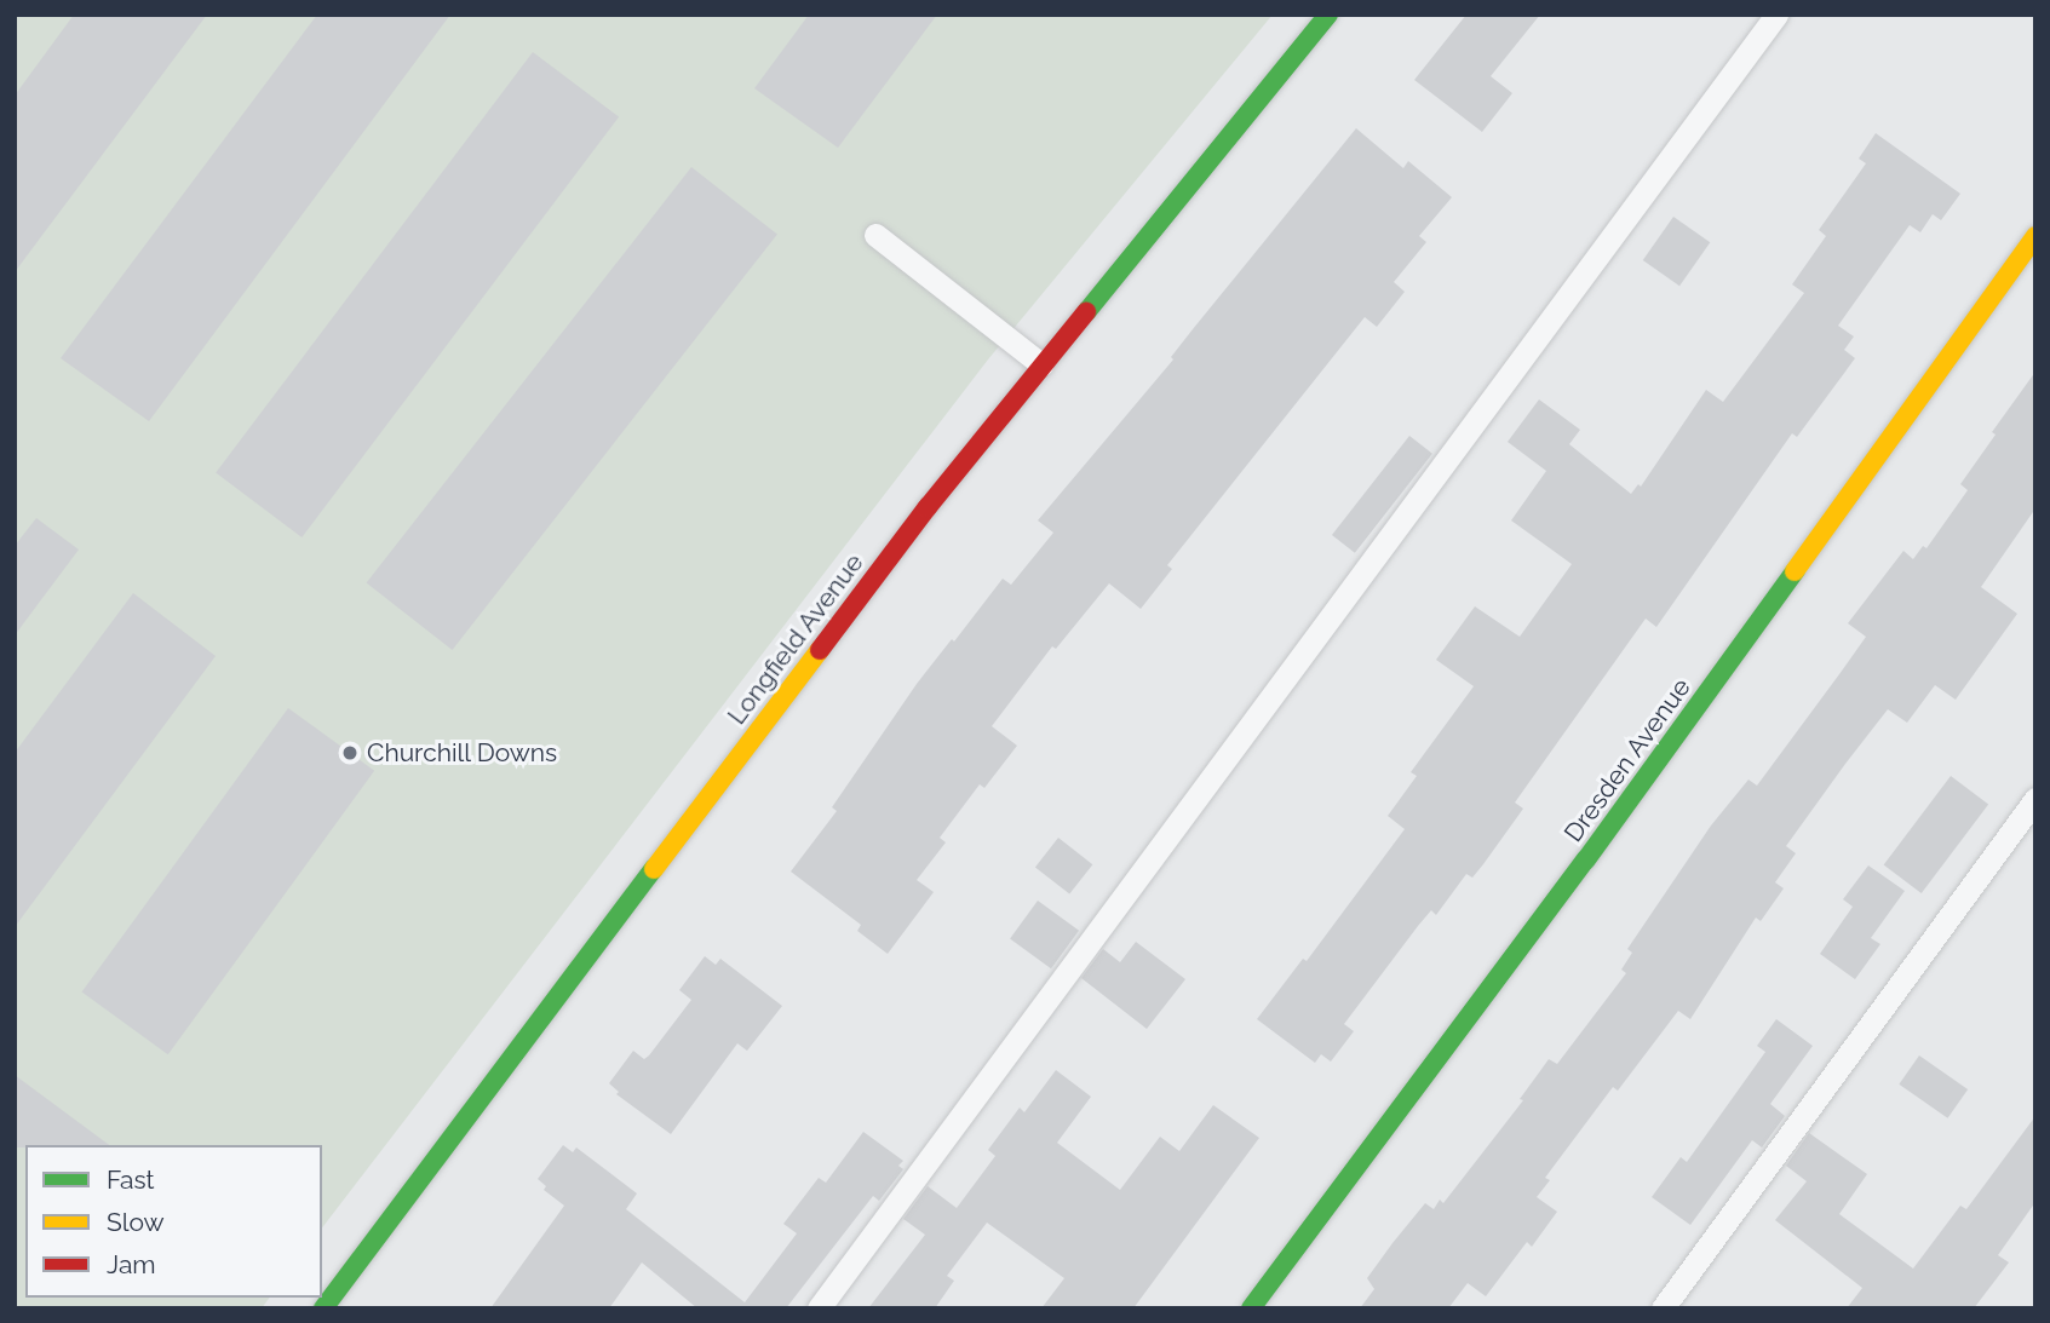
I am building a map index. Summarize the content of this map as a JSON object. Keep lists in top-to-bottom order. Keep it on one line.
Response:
{"streets":{"street":["Longfield Avenue","Dresden Avenue"]},"places":["Churchill Downs"],"legend":["Fast","Slow","Jam"]}
